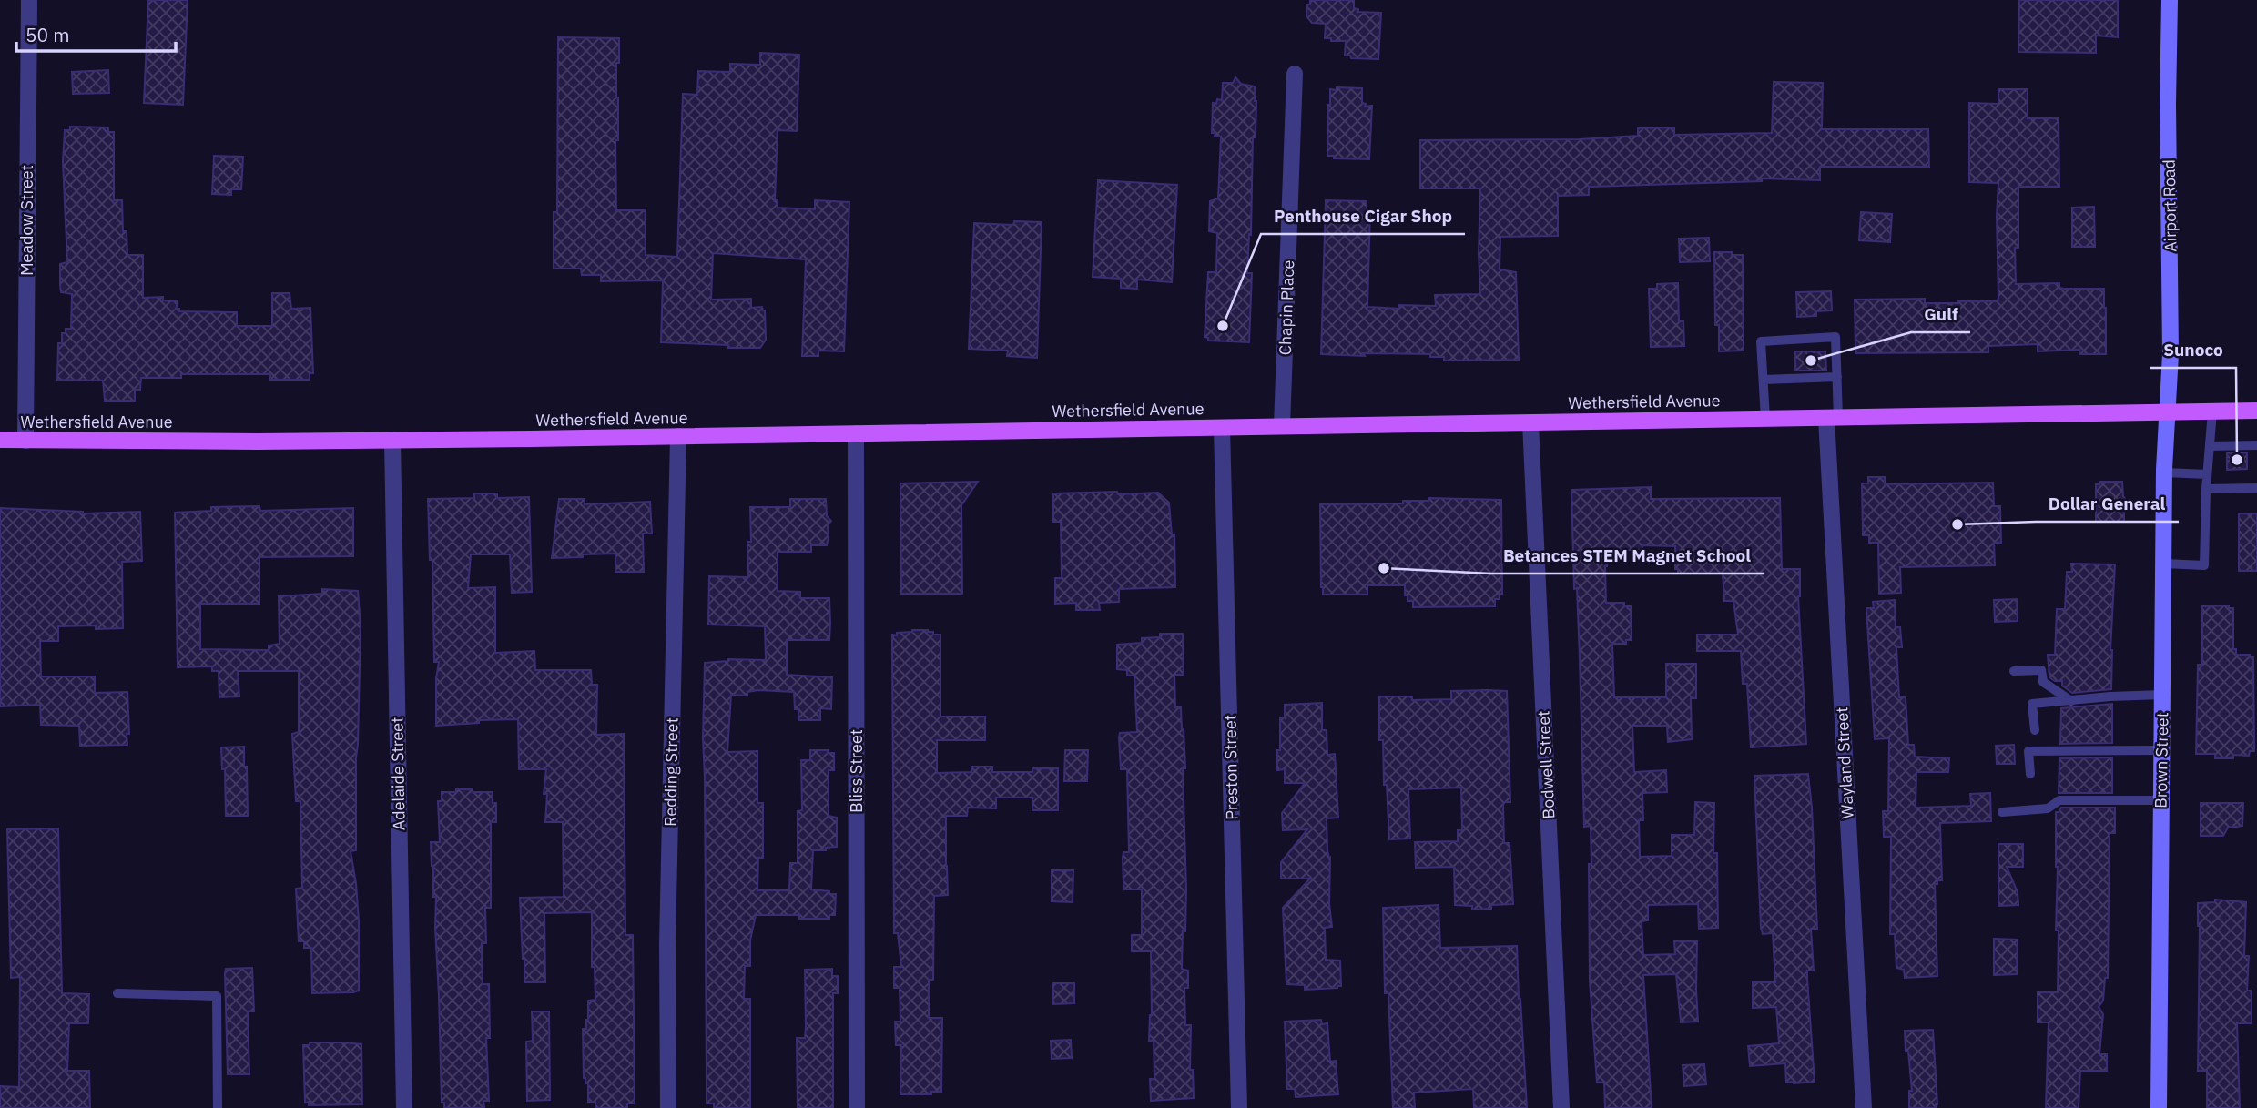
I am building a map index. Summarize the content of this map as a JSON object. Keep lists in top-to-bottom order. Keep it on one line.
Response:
{"streets":{"main road":["Airport Road","Wethersfield Avenue","Brown Street"],"street":["Meadow Street","Chapin Place","Wayland Street","Bodwell Street","Preston Street","Bliss Street","Redding Street","Adelaide Street"]},"crossings":[["Airport Road","Wethersfield Avenue"],["Airport Road","Brown Street"],["Meadow Street","Wethersfield Avenue"],["Chapin Place","Wethersfield Avenue"],["Wethersfield Avenue","Brown Street"],["Wethersfield Avenue","Wayland Street"],["Wethersfield Avenue","Bodwell Street"],["Wethersfield Avenue","Preston Street"],["Wethersfield Avenue","Bliss Street"],["Wethersfield Avenue","Redding Street"],["Wethersfield Avenue","Adelaide Street"]],"places":["Penthouse Cigar Shop","Gulf","Sunoco","Dollar General","Betances STEM Magnet School"],"scale_bar":"50 m"}
